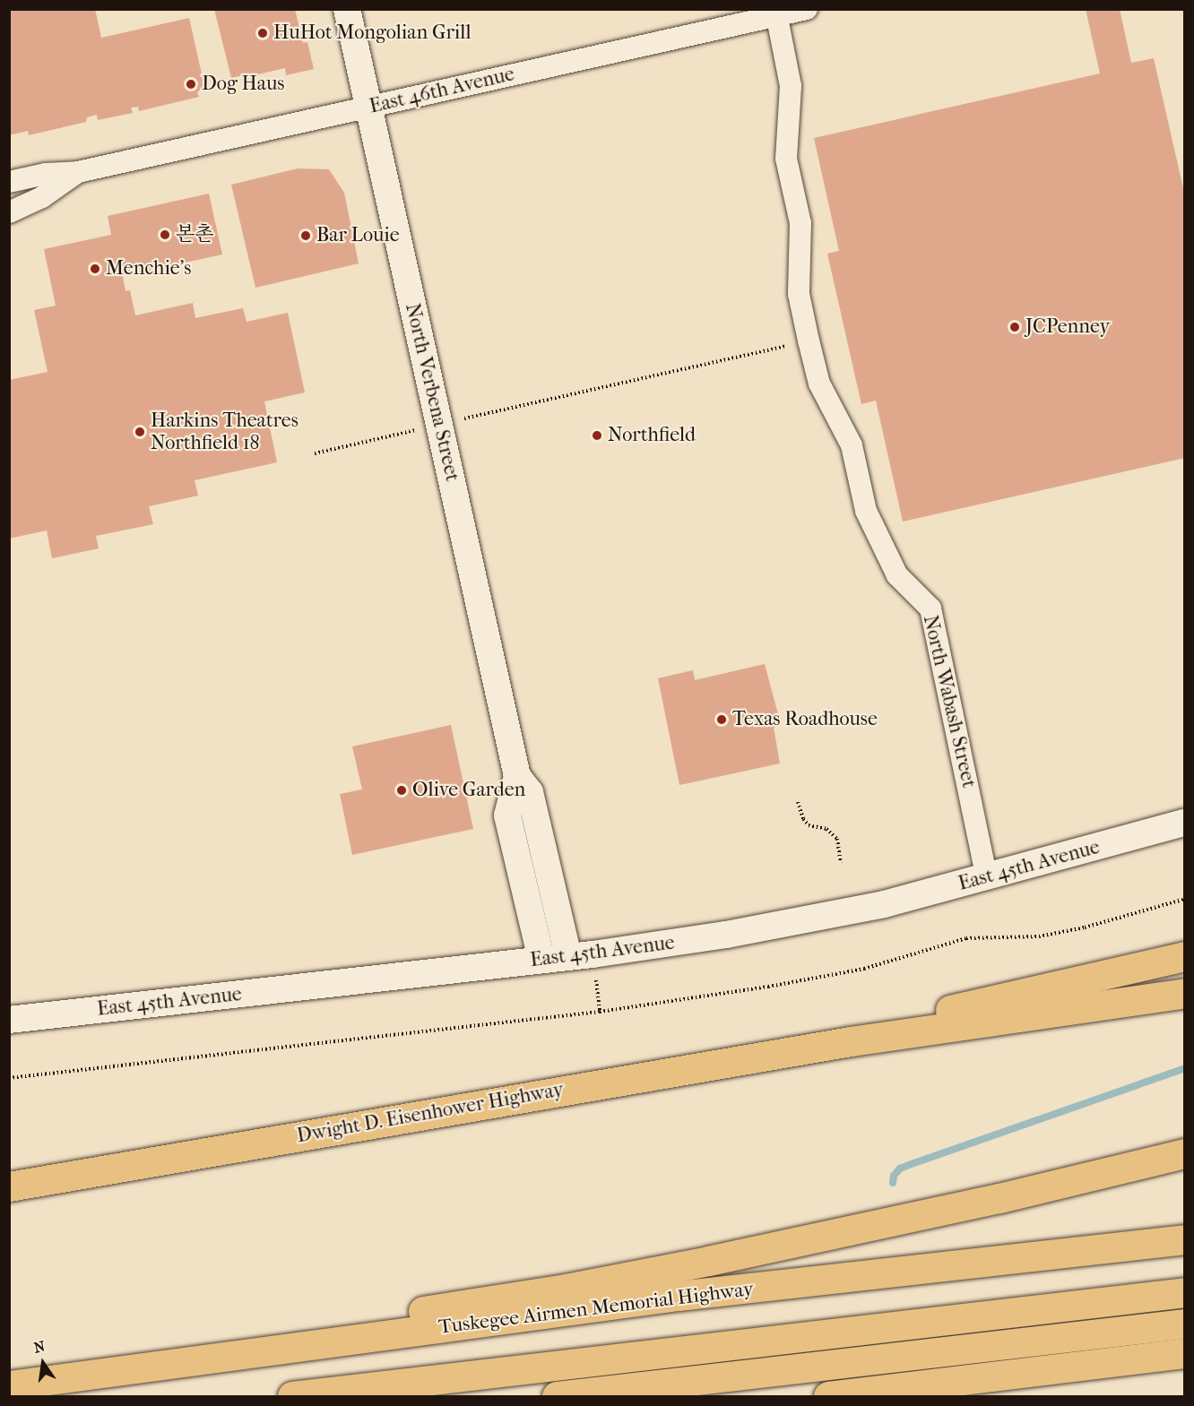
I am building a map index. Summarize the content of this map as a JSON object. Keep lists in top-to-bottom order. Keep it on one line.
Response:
{"streets":{"highway":["Dwight D. Eisenhower Highway","Tuskegee Airmen Memorial Highway"],"street":["East 46th Avenue","North Verbena Street","North Wabash Street","East 45th Avenue"]},"crossings":[["East 46th Avenue","North Verbena Street"],["East 46th Avenue","North Wabash Street"],["North Verbena Street","East 45th Avenue"],["North Wabash Street","East 45th Avenue"]],"places":["HuHot Mongolian Grill","Dog Haus","본촌","Bar Louie","Menchie's","JCPenney","Harkins Theatres Northfield 18","Northfield","Texas Roadhouse","Olive Garden"],"north":"top"}
